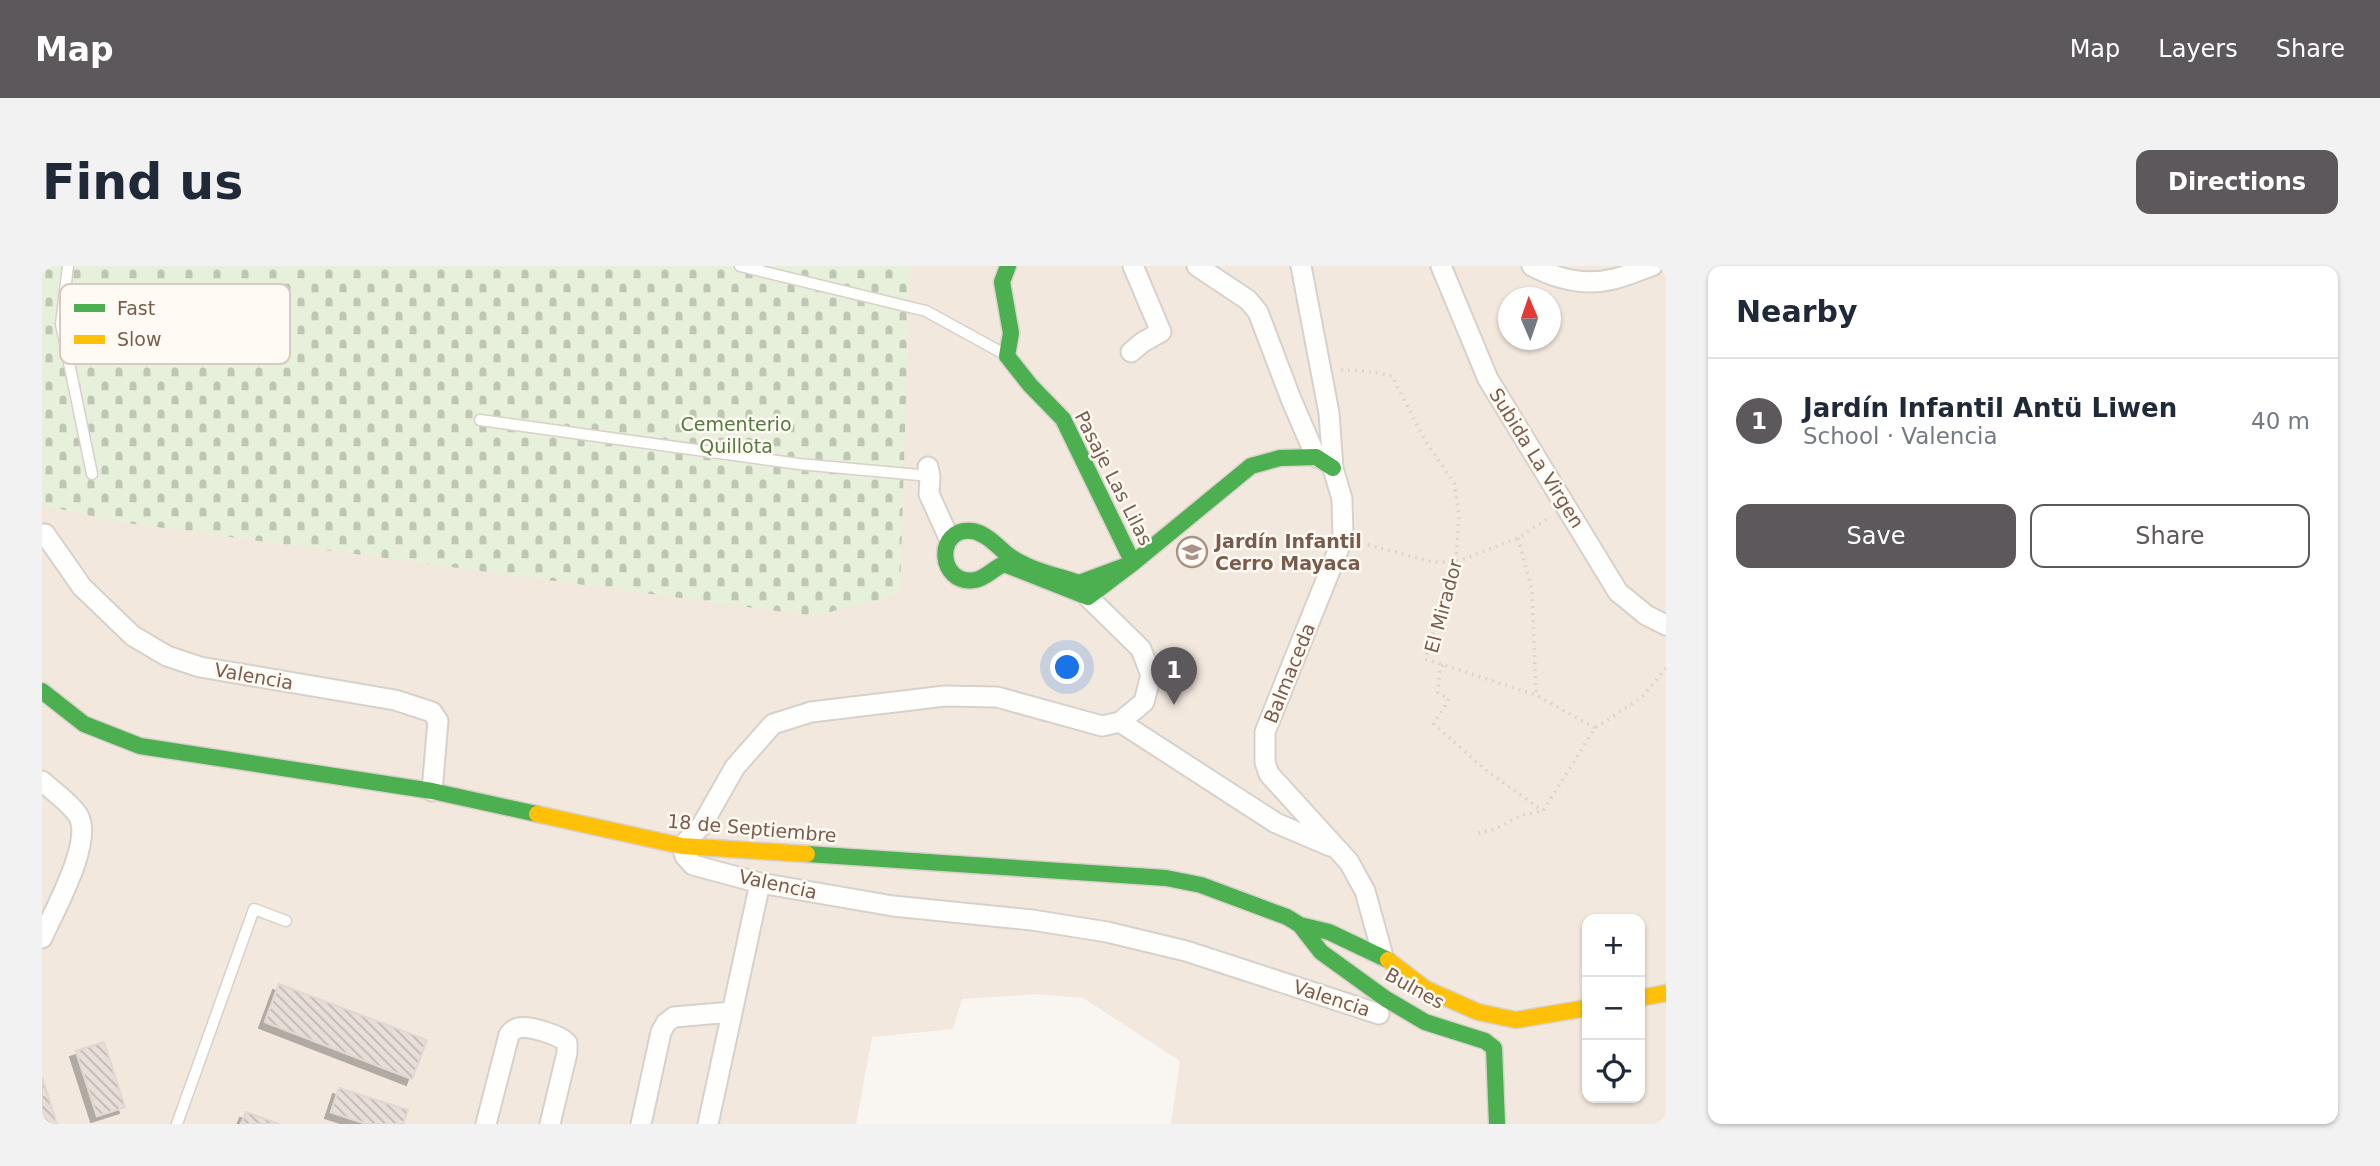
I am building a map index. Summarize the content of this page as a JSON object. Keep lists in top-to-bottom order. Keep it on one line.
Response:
{"streets":{"street":["Subida La Virgen","Pasaje Las Lilas","Balmaceda","Valencia","18 de Septiembre","Bulnes"],"path":["El Mirador"]},"crossings":[["El Mirador","Balmaceda"],["Balmaceda","18 de Septiembre"],["Valencia","18 de Septiembre"],["18 de Septiembre","Bulnes"]],"parks":["Cementerio Quillota"],"places":{"school or university":["Jardín Infantil Cerro Mayaca"]},"legend":["Fast","Slow"],"north":"top","page":{"header":"Map","nav":["Map","Layers","Share"],"buttons":["Directions",["Save","Share"]],"title":"Find us","heading":"Nearby","list":[{"mark":"1","name":"Jardín Infantil Antü Liwen","note":"School · Valencia","value":"40 m"}],"pins":"1","map_buttons":["+","−"]}}
